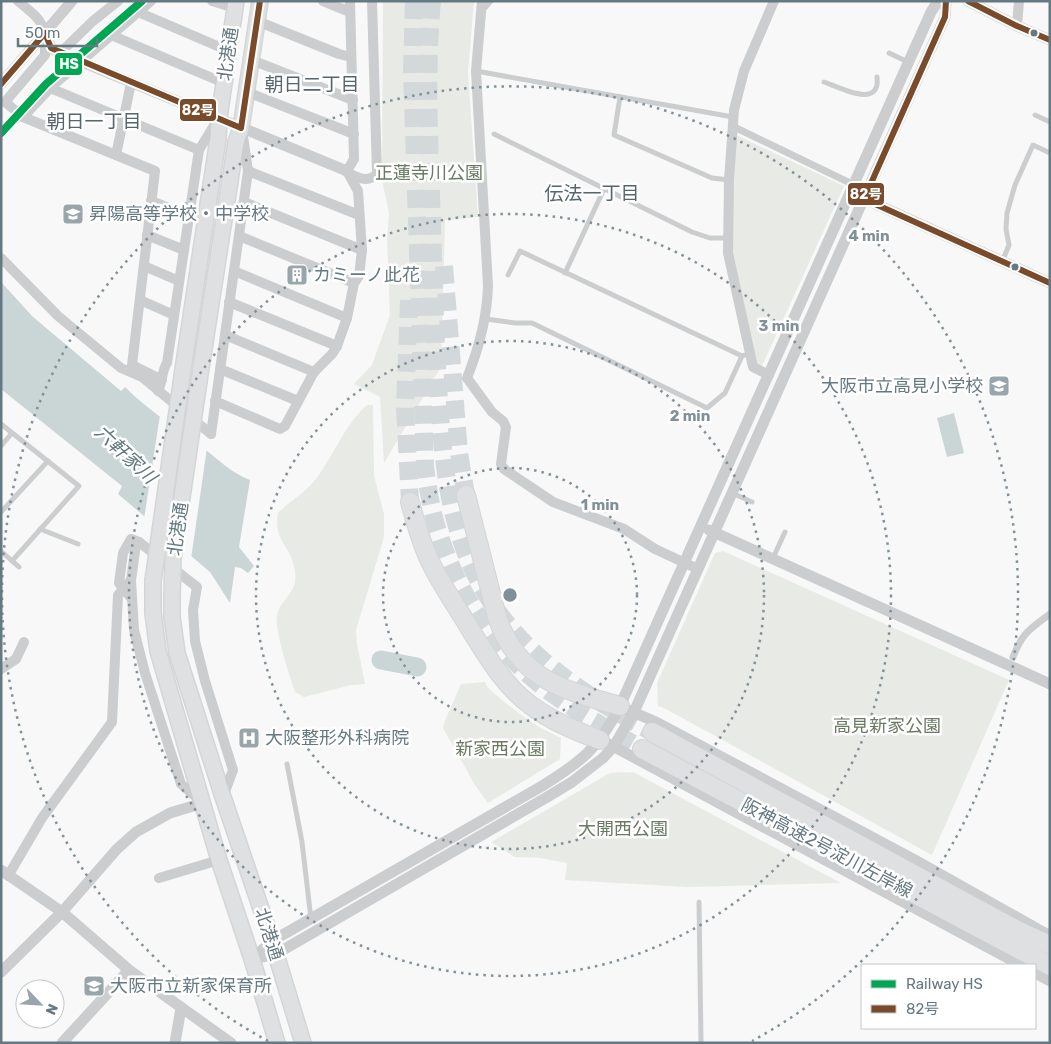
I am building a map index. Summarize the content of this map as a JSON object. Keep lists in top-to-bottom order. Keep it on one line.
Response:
{"streets":{"highway":["阪神高速2号淀川左岸線"],"main road":["北港通"]},"districts":["朝日二丁目","朝日一丁目","伝法一丁目"],"water":["六軒家川"],"parks":["正蓮寺川公園","高見新家公園","新家西公園","大開西公園"],"places":{"school or university":["昇陽高等学校・中学校","大阪市立高見小学校","大阪市立新家保育所"],"building":["カミーノ此花"],"hospital":["大阪整形外科病院"]},"lines":["rail line HS","transit line 82号"],"legend":["Railway HS","82号"],"scale_bar":"50 m","north":"bottom right","rings":["4 min","3 min","2 min","1 min"]}
